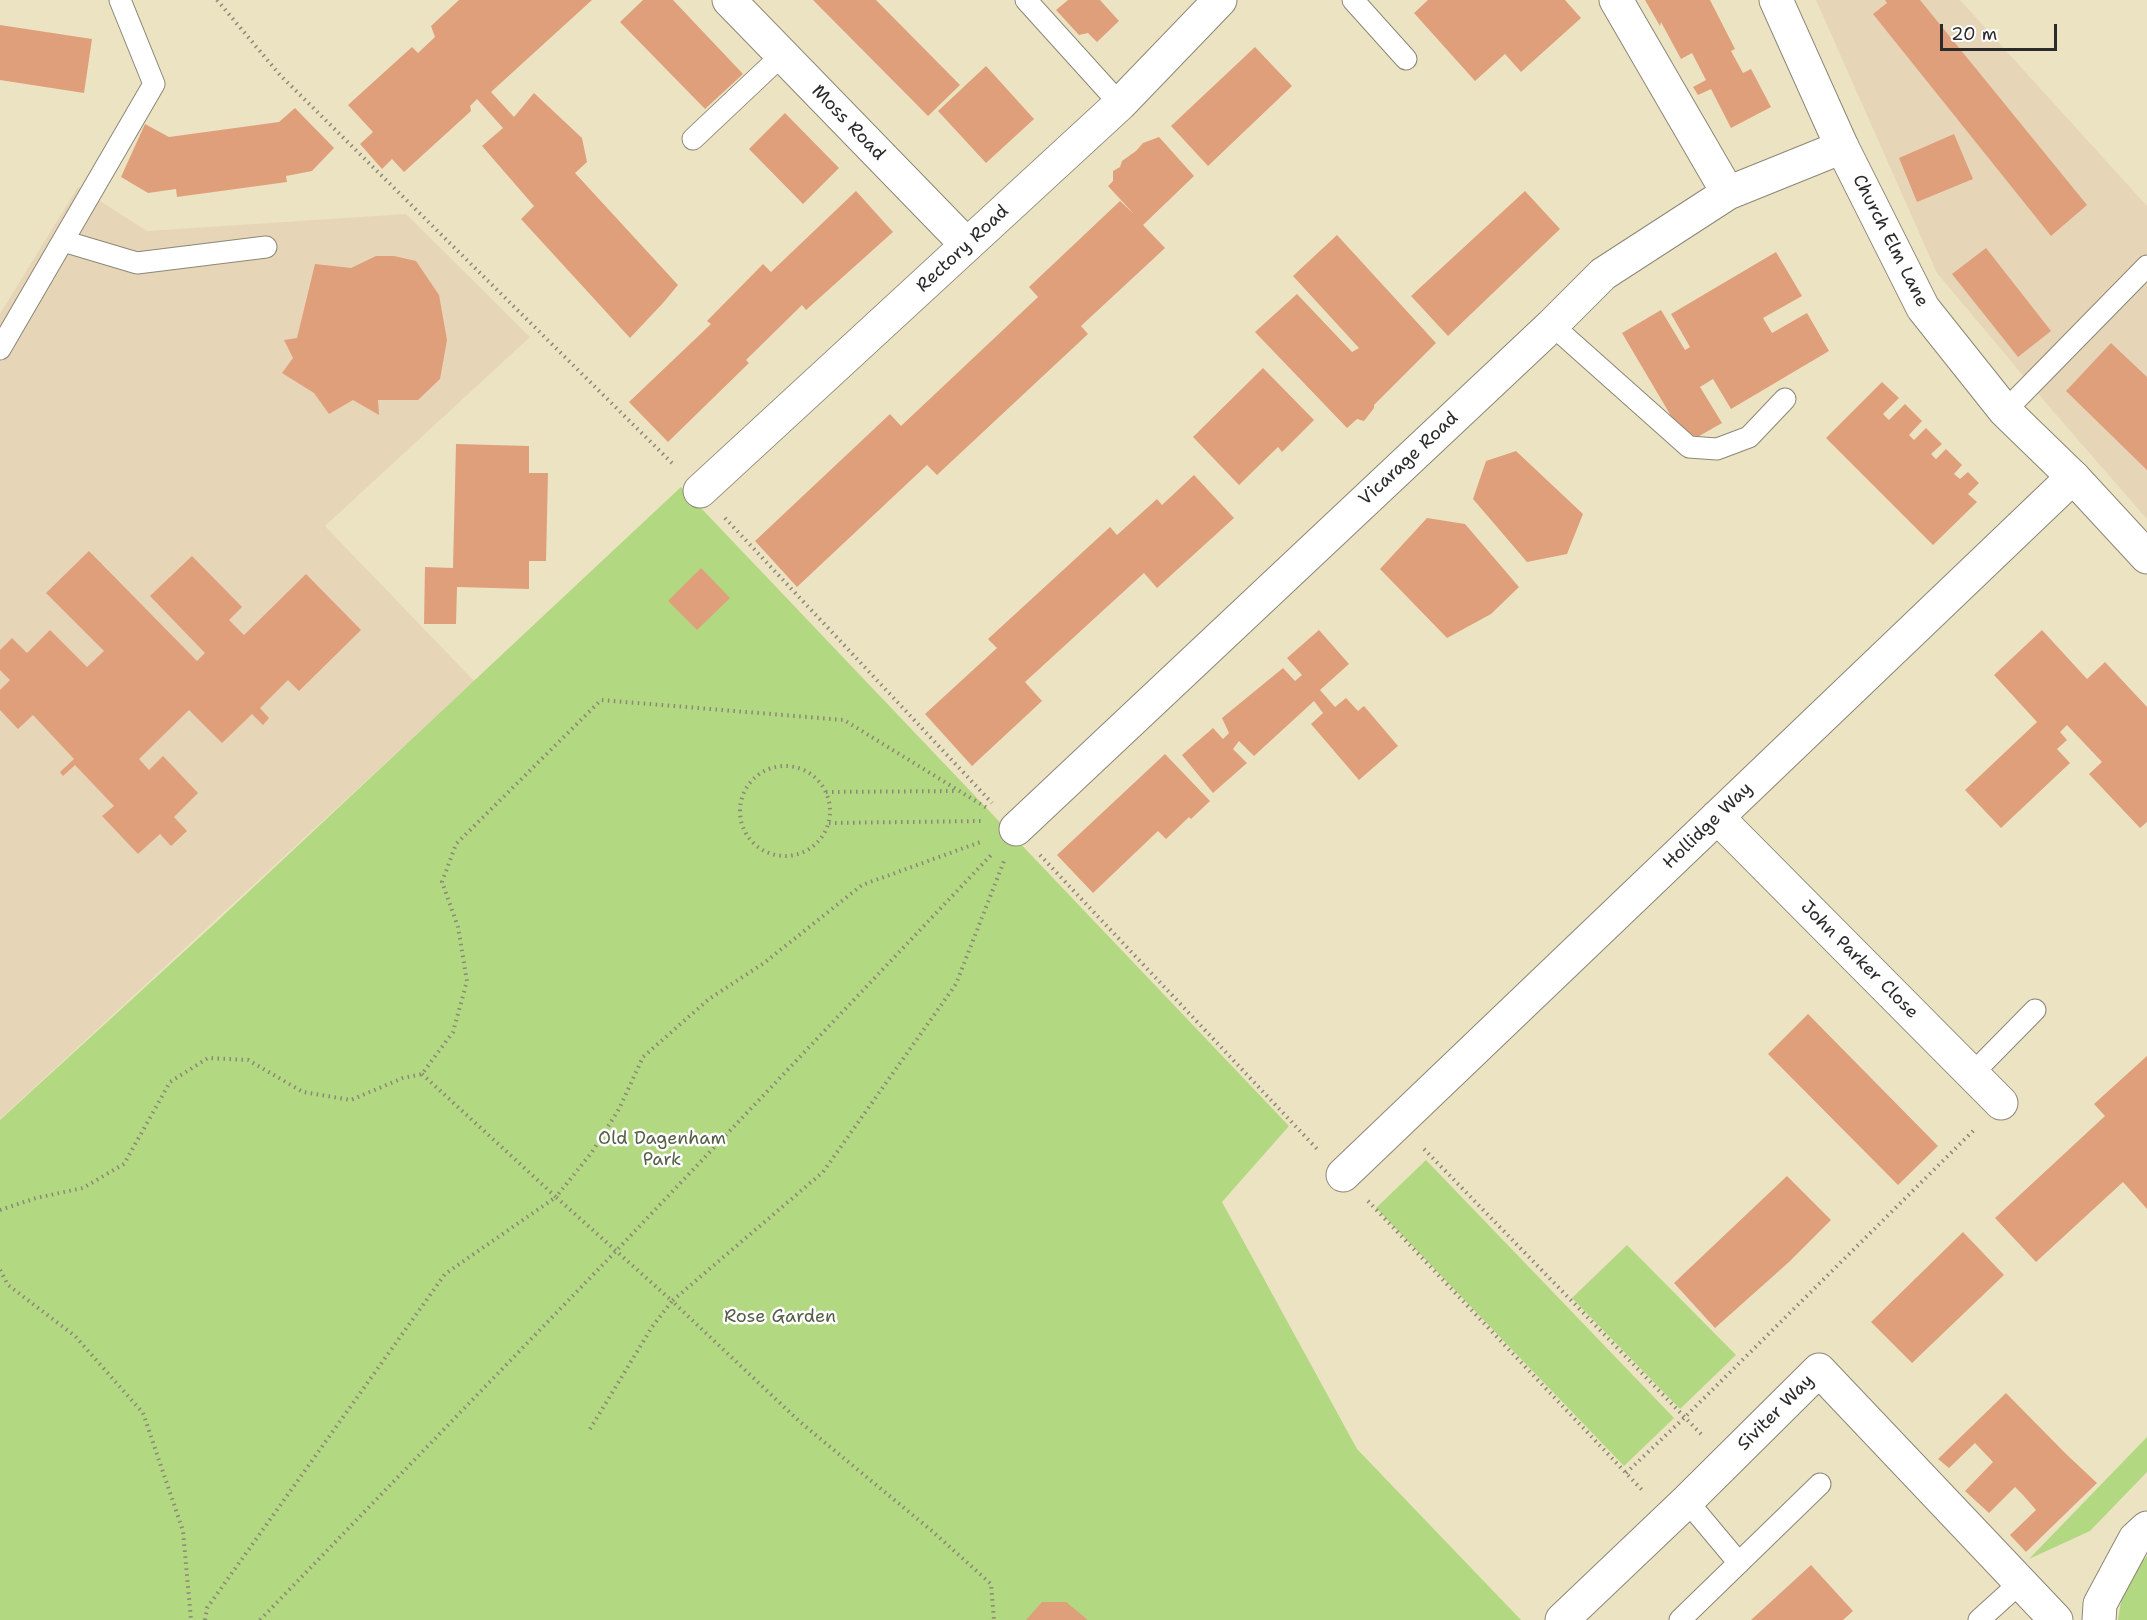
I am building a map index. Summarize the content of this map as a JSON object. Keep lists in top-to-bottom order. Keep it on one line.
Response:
{"streets":{"street":["Moss Road","Church Elm Lane","Rectory Road","Vicarage Road","Hollidge Way","John Parker Close","Siviter Way"]},"crossings":[["Moss Road","Rectory Road"],["Church Elm Lane","Vicarage Road"],["Church Elm Lane","Hollidge Way"],["Hollidge Way","John Parker Close"]],"parks":["Old Dagenham Park","Rose Garden"],"scale_bar":"20 m"}
